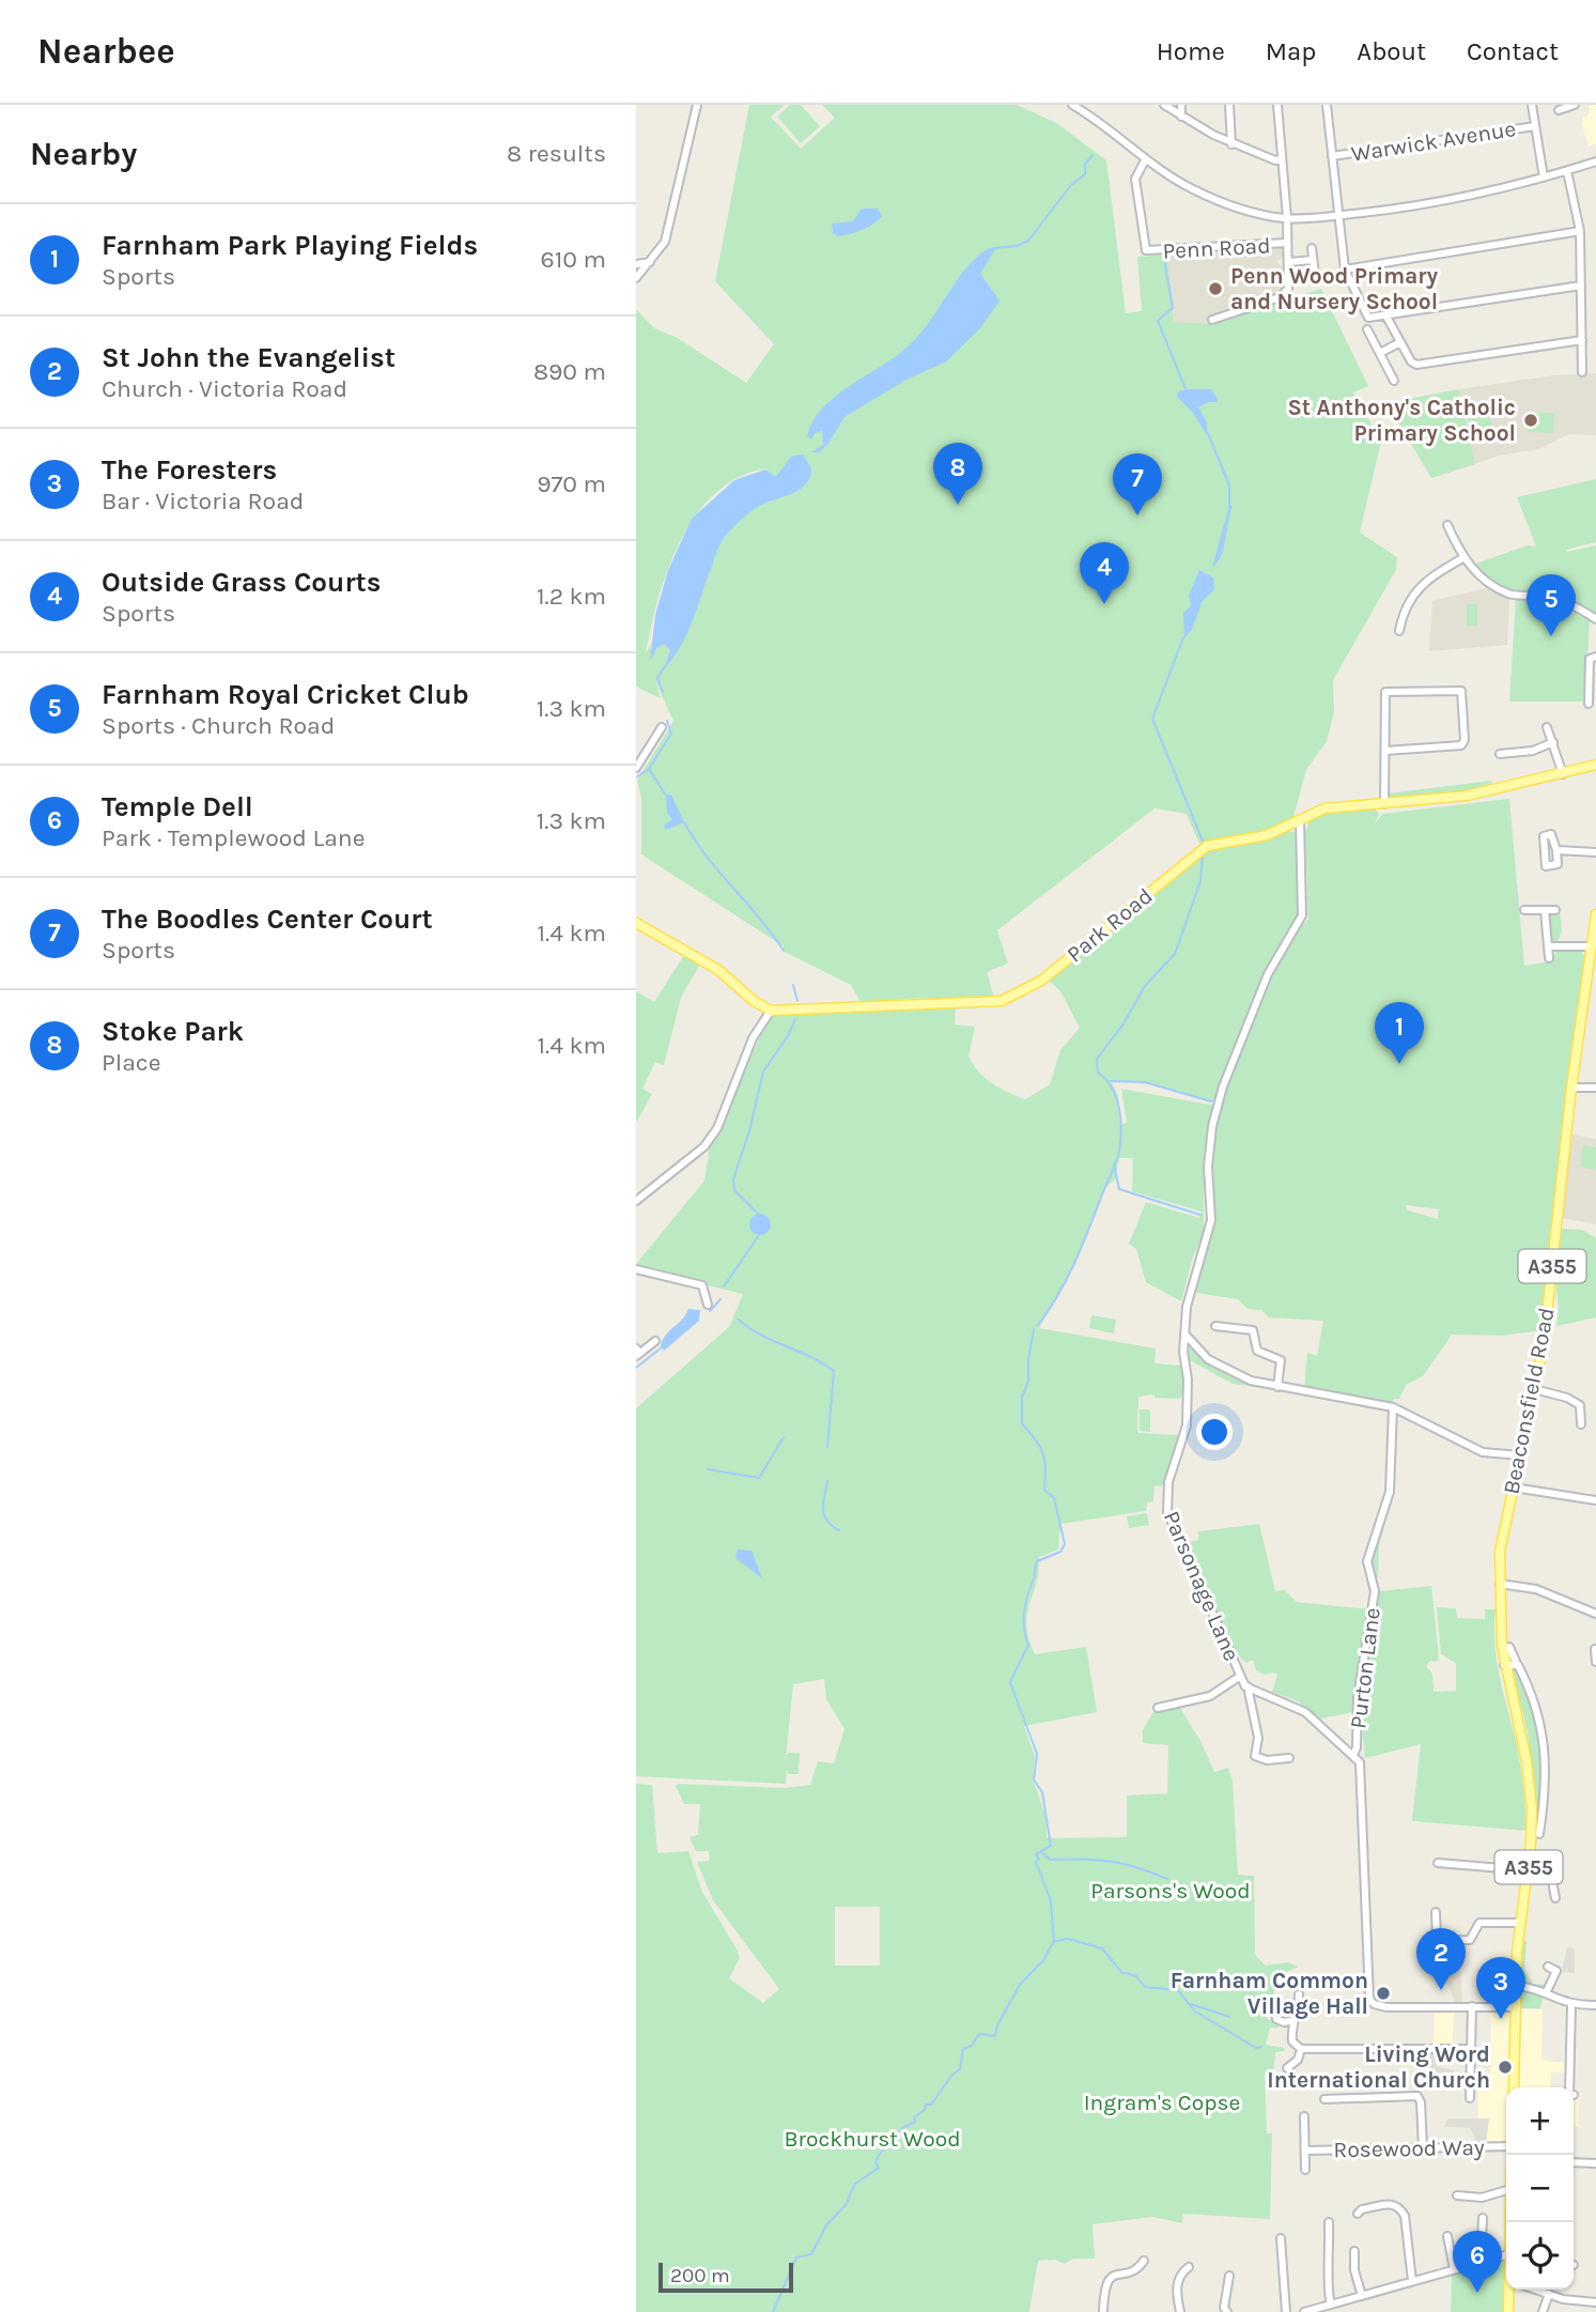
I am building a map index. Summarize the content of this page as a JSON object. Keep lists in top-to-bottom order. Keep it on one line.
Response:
{"streets":{"main road":["Park Road","A355","Beaconsfield Road"],"street":["Warwick Avenue","Penn Road","Parsonage Lane","Purton Lane","Rosewood Way"]},"crossings":[["Park Road","Parsonage Lane"],["Parsonage Lane","Purton Lane"]],"parks":["Parsons's Wood","Ingram's Copse","Brockhurst Wood"],"places":["Penn Wood Primary and Nursery School","St Anthony's Catholic Primary School","Farnham Common Village Hall","Living Word International Church"],"scale_bar":"200 m","page":{"header":"Nearbee","nav":["Home","Map","About","Contact"],"heading":["Nearby","8 results"],"list":[{"mark":"1","name":"Farnham Park Playing Fields","note":"Sports","value":"610 m"},{"mark":"2","name":"St John the Evangelist","note":"Church · Victoria Road","value":"890 m"},{"mark":"3","name":"The Foresters","note":"Bar · Victoria Road","value":"970 m"},{"mark":"4","name":"Outside Grass Courts","note":"Sports","value":"1.2 km"},{"mark":"5","name":"Farnham Royal Cricket Club","note":"Sports · Church Road","value":"1.3 km"},{"mark":"6","name":"Temple Dell","note":"Park · Templewood Lane","value":"1.3 km"},{"mark":"7","name":"The Boodles Center Court","note":"Sports","value":"1.4 km"},{"mark":"8","name":"Stoke Park","note":"Place","value":"1.4 km"}],"pins":["8","7","4","5","1","2","3","6"],"map_buttons":["+","−"],"scale":"200 m"}}
